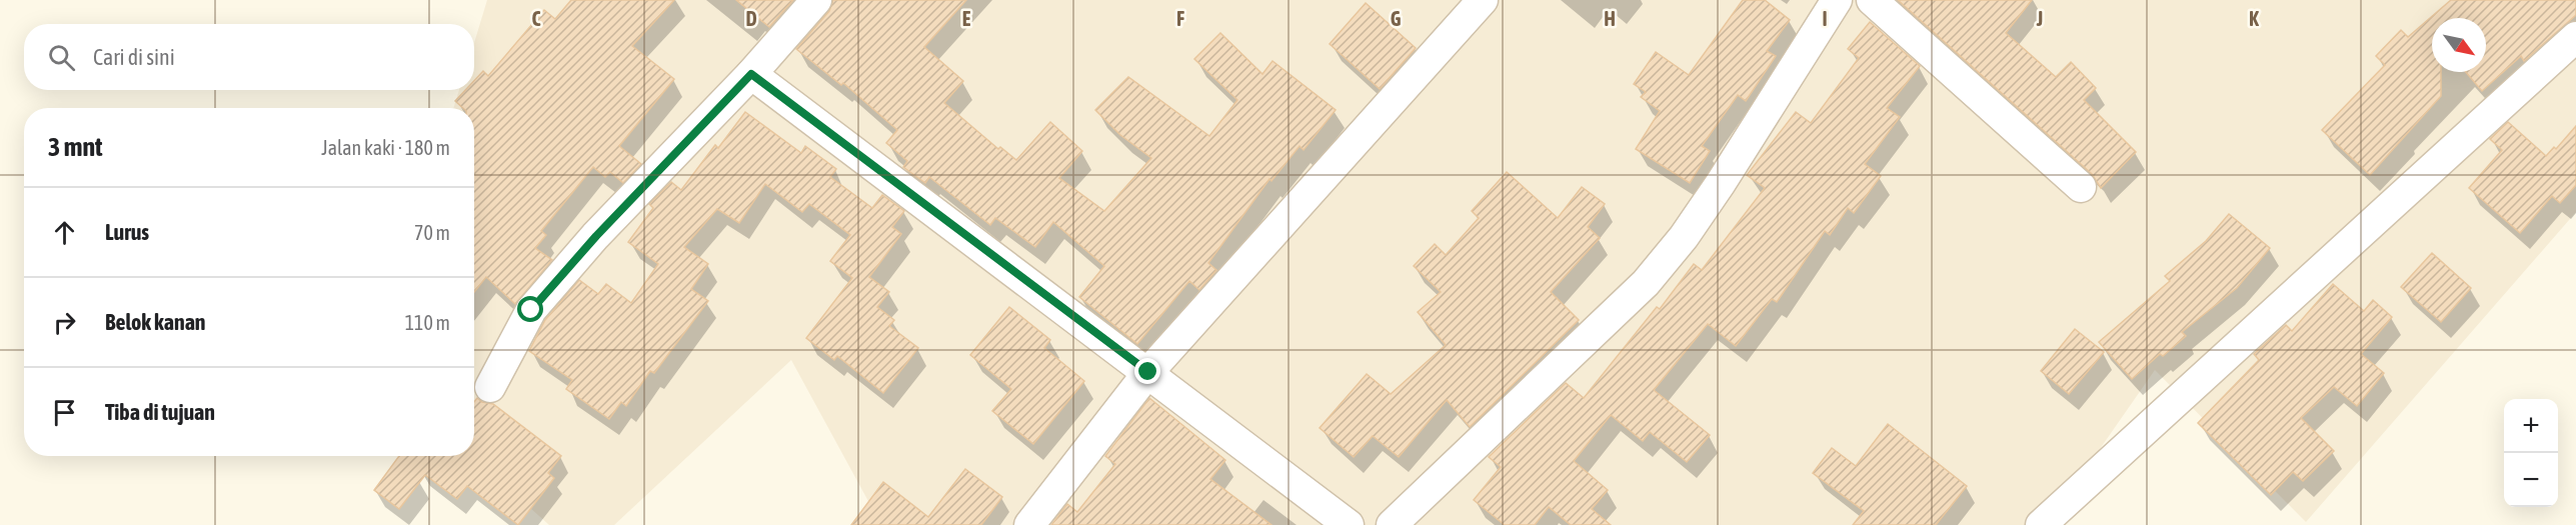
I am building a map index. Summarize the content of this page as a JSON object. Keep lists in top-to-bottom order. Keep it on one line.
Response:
{"north":"bottom right","page":{"search":"Cari di sini","heading":["3 mnt","Jalan kaki · 180 m"],"list":[["Lurus","70 m"],["Belok kanan","110 m"],"Tiba di tujuan"],"map_buttons":["+","−"]},"grid":{"columns":["C","D","E","F","G","H","I","J","K"]}}
